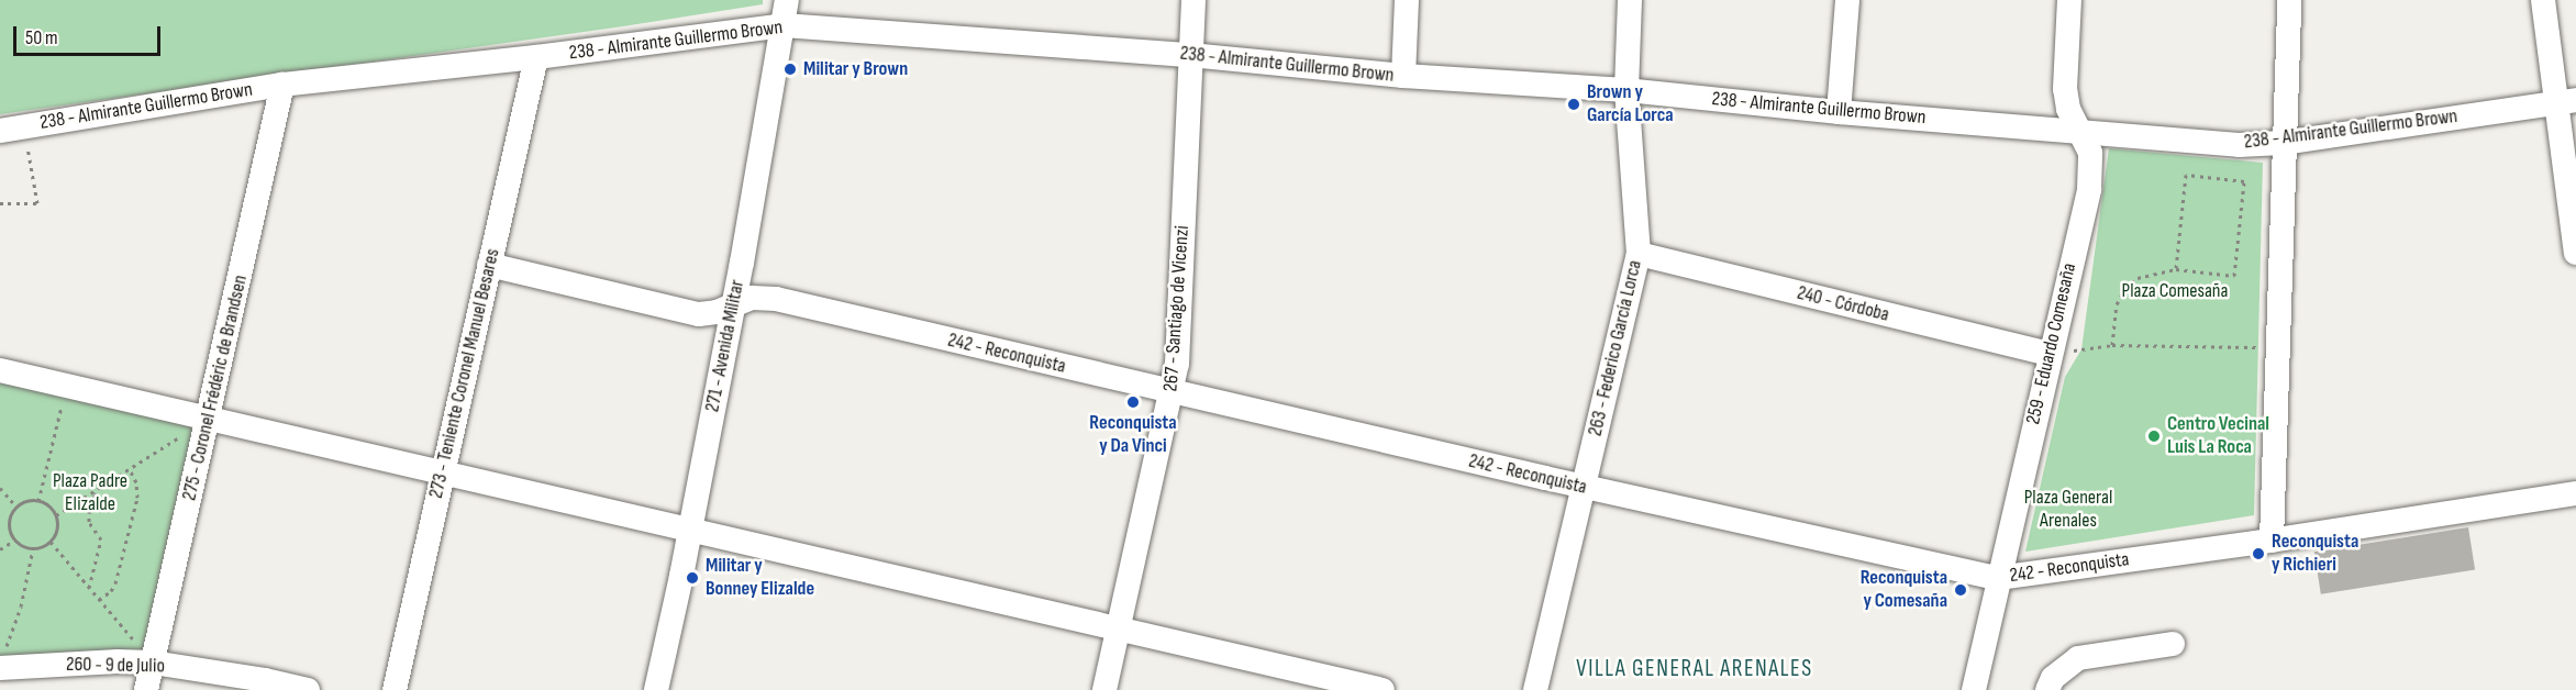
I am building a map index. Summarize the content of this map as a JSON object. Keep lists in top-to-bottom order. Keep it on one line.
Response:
{"streets":{"street":["238 - Almirante Guillermo Brown","240 - Córdoba","267 - Santiago de Vicenzi","259 - Eduardo Comesaña","271 - Avenida Militar","263 - Federico García Lorca","242 - Reconquista","273 - Teniente Coronel Manuel Besares","275 - Coronel Frédéric de Brandsen","260 - 9 de Julio"]},"crossings":[["238 - Almirante Guillermo Brown","267 - Santiago de Vicenzi"],["238 - Almirante Guillermo Brown","259 - Eduardo Comesaña"],["238 - Almirante Guillermo Brown","271 - Avenida Militar"],["238 - Almirante Guillermo Brown","263 - Federico García Lorca"],["238 - Almirante Guillermo Brown","273 - Teniente Coronel Manuel Besares"],["238 - Almirante Guillermo Brown","275 - Coronel Frédéric de Brandsen"],["240 - Córdoba","259 - Eduardo Comesaña"],["240 - Córdoba","263 - Federico García Lorca"],["267 - Santiago de Vicenzi","242 - Reconquista"],["259 - Eduardo Comesaña","242 - Reconquista"],["271 - Avenida Militar","242 - Reconquista"],["263 - Federico García Lorca","242 - Reconquista"],["242 - Reconquista","273 - Teniente Coronel Manuel Besares"],["275 - Coronel Frédéric de Brandsen","260 - 9 de Julio"]],"districts":["VILLA GENERAL ARENALES"],"parks":["Plaza Comesaña","Plaza Padre Elizalde","Plaza General Arenales"],"places":["Militar y Brown","Brown y García Lorca","Reconquista y Da Vinci","Centro Vecinal Luis La Roca","Reconquista y Richieri","Militar y Bonney Elizalde","Reconquista y Comesaña"],"scale_bar":"50 m"}
